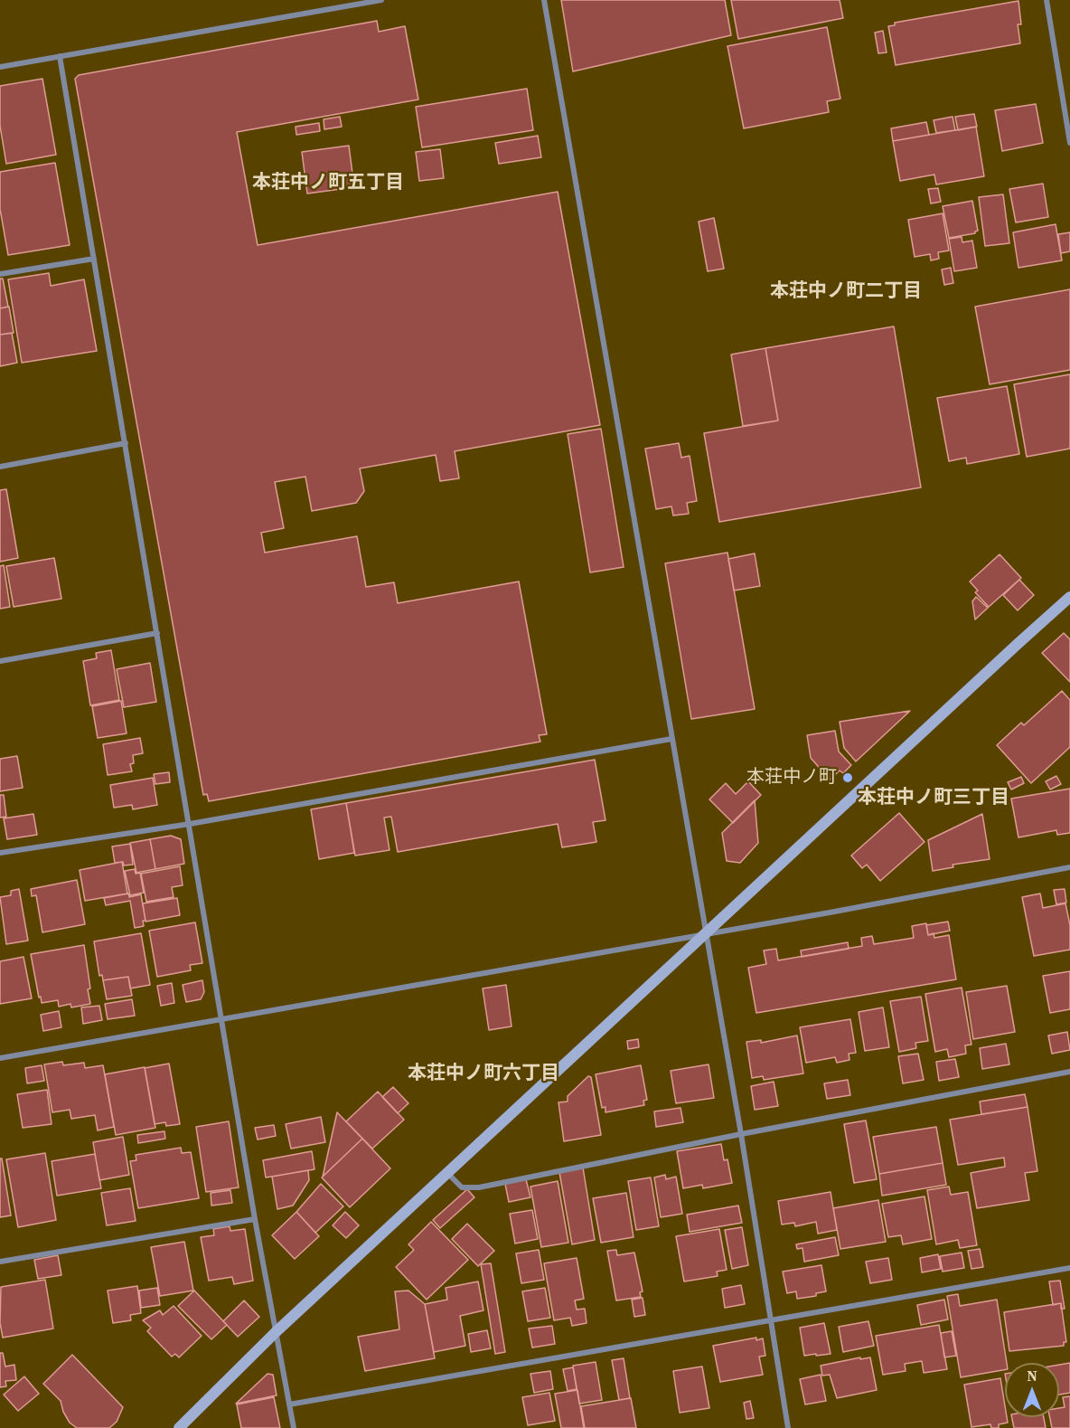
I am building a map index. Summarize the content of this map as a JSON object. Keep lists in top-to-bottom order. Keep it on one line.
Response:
{"districts":["本荘中ノ町五丁目","本荘中ノ町二丁目","本荘中ノ町三丁目","本荘中ノ町六丁目"],"places":["本荘中ノ町"],"north":"top"}
